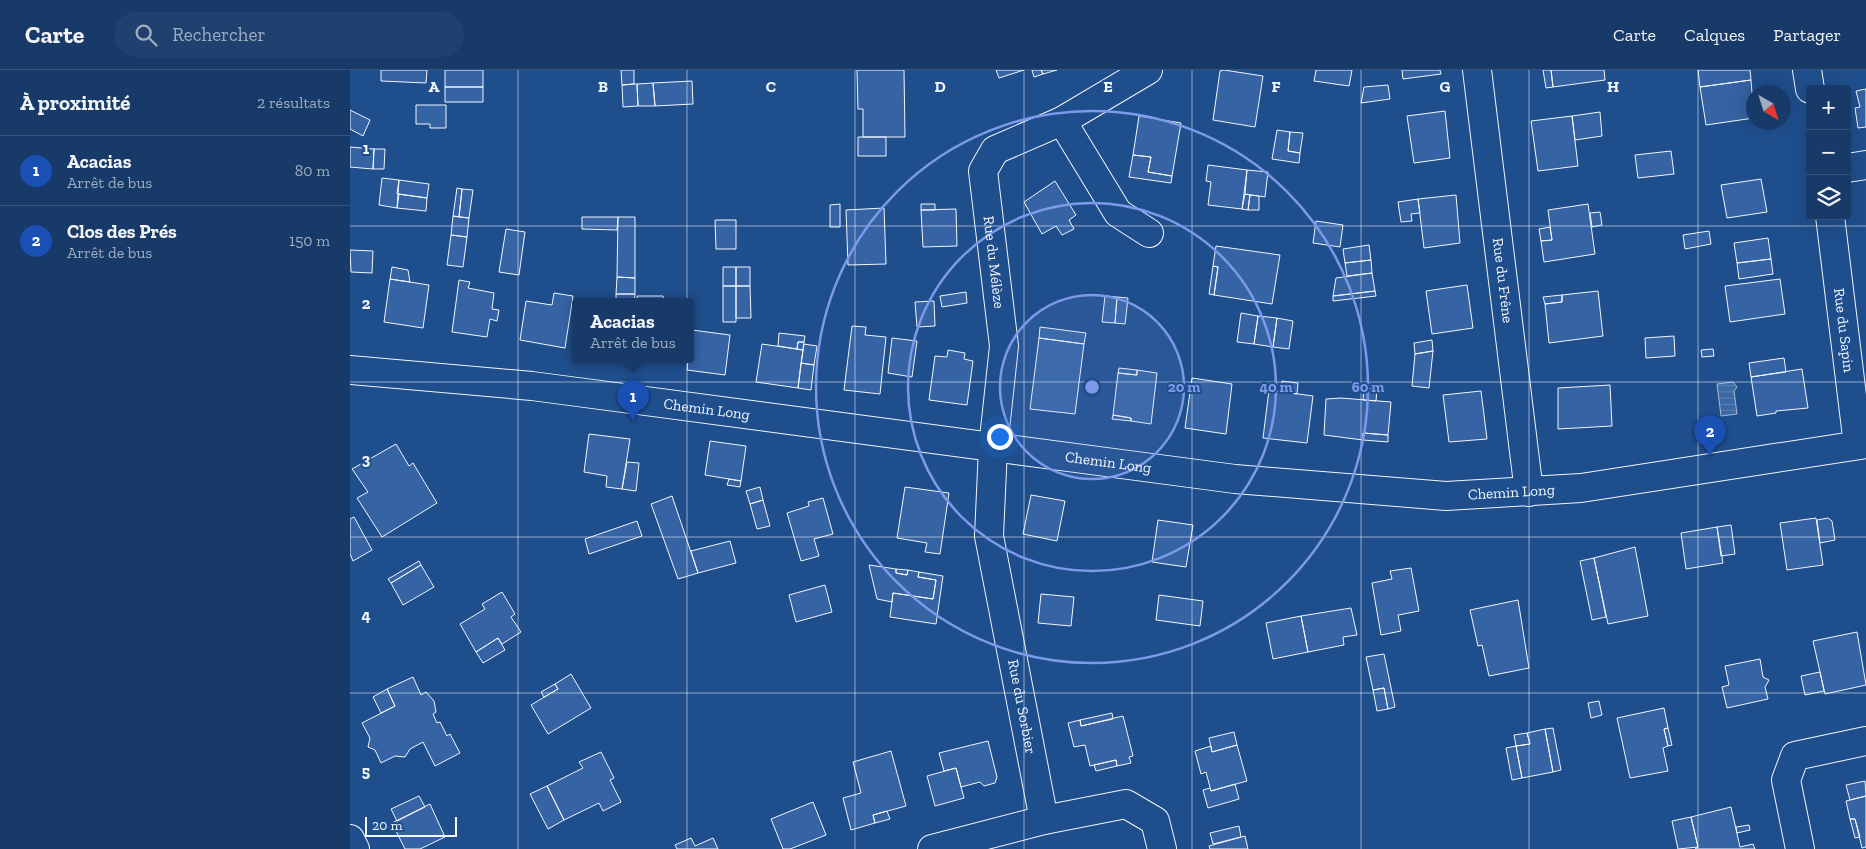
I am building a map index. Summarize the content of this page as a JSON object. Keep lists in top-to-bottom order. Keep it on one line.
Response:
{"streets":{"street":["Rue du Mélèze","Rue du Frêne","Rue du Sapin","Chemin Long","Rue du Sorbier"]},"crossings":[["Rue du Mélèze","Chemin Long"],["Rue du Mélèze","Rue du Sorbier"],["Rue du Frêne","Chemin Long"],["Rue du Sapin","Chemin Long"],["Chemin Long","Rue du Sorbier"]],"scale_bar":"20 m","north":"bottom right","page":{"header":"Carte","search":"Rechercher","nav":["Carte","Calques","Partager"],"heading":["À proximité","2 résultats"],"map_buttons":["+","−"],"list":[{"mark":"1","name":"Acacias","note":"Arrêt de bus","value":"80 m"},{"mark":"2","name":"Clos des Prés","note":"Arrêt de bus","value":"150 m"}],"popup":["Acacias","Arrêt de bus"],"pins":["1","2"],"scale":"20 m"},"grid":{"columns":["A","B","C","D","E","F","G","H"],"rows":["1","2","3","4","5"]},"rings":["20 m","40 m","60 m"]}
